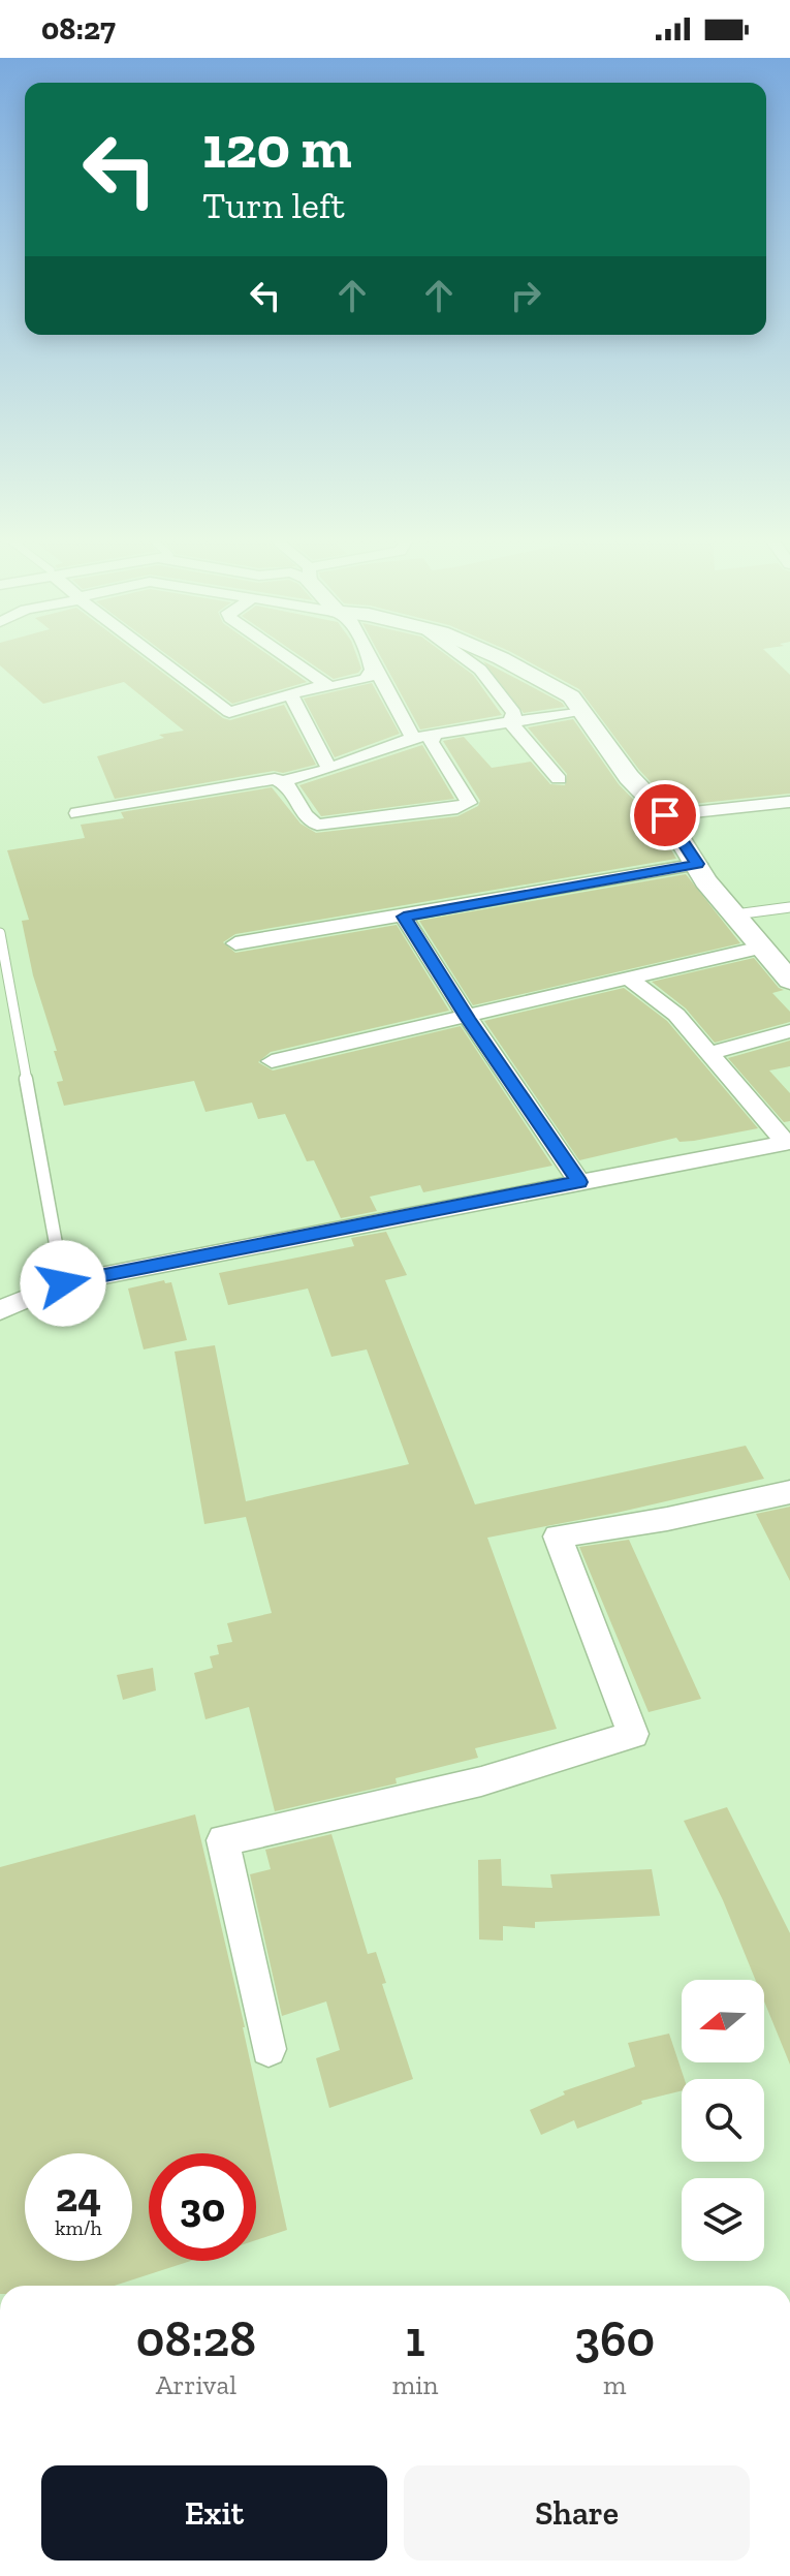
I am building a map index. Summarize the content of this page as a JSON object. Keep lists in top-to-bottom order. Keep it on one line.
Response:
{"north":"left","page":{"status":"08:27","turn":["120 m","Turn left"],"speed":"24 km/h","limit":"30","eta":["08:28","Arrival","1","min","360","m"],"buttons":["Exit","Share"]}}
